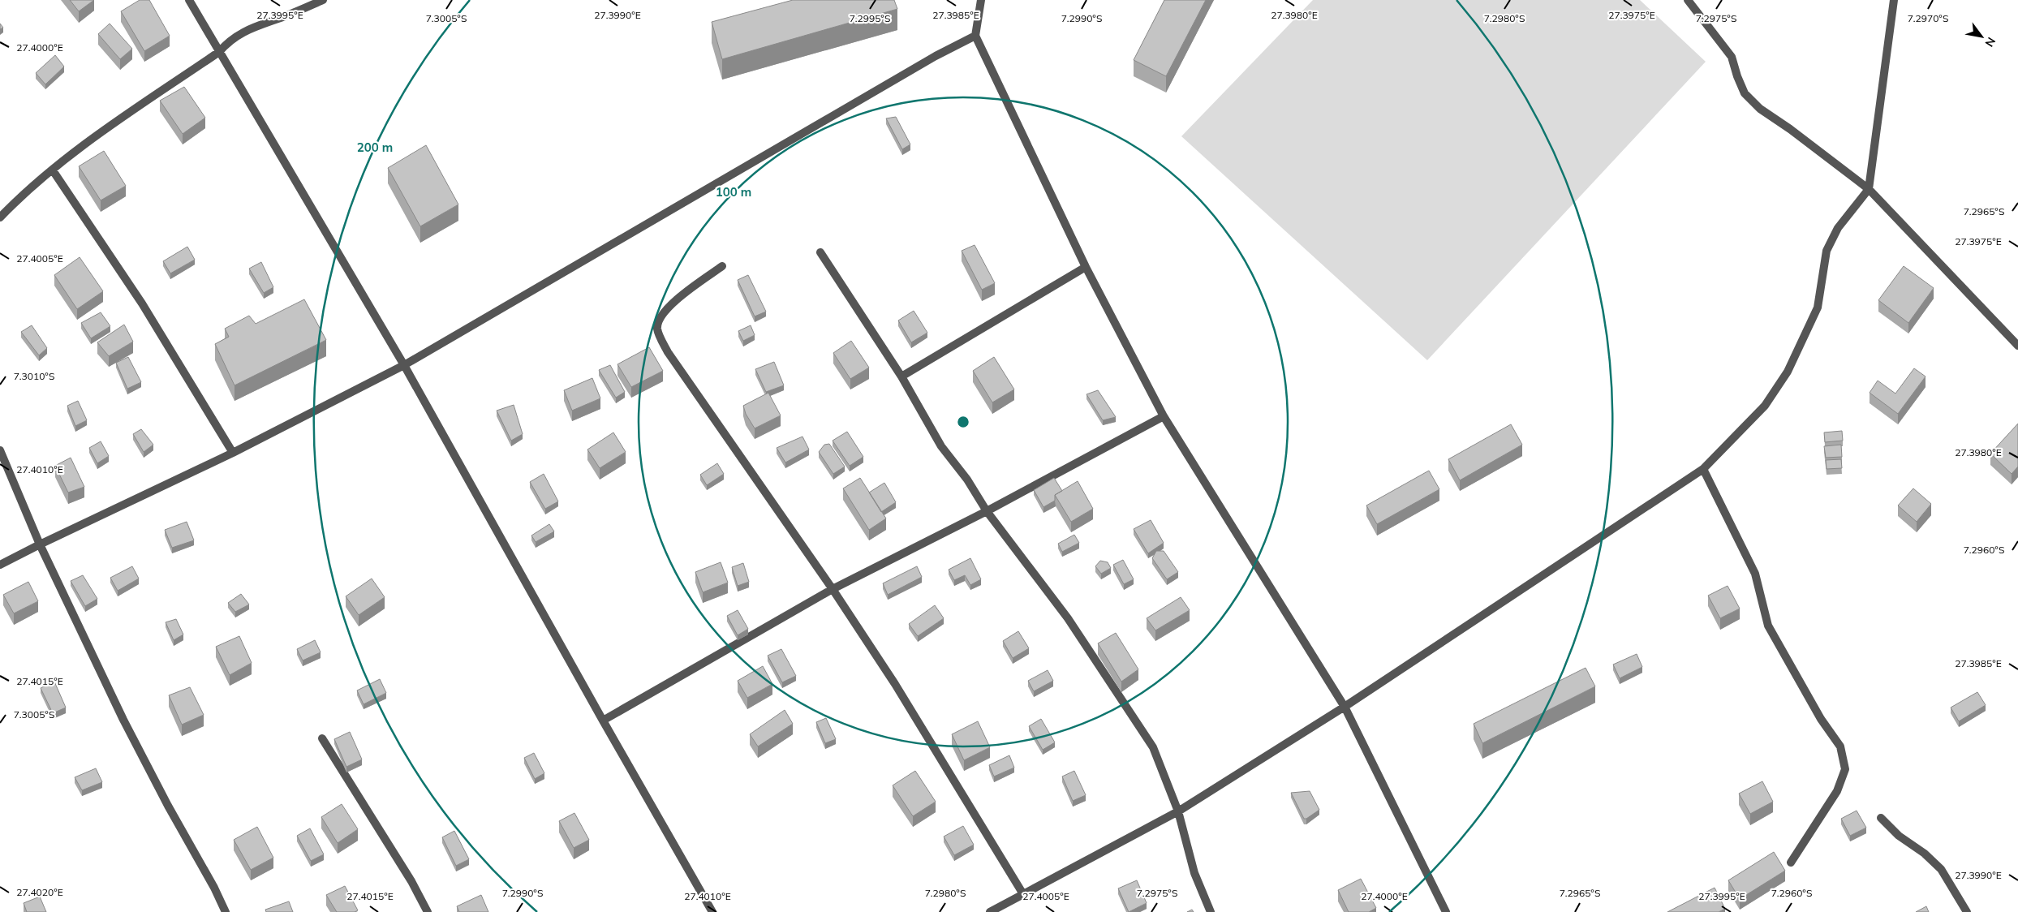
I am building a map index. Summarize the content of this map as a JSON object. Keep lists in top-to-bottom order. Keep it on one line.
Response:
{"north":"bottom right","coordinates":["27.3995°E","27.3975°E","27.3990°E","27.3985°E","27.3980°E","7.3005°S","7.2995°S","7.2990°S","7.2980°S","7.2975°S","7.2970°S","27.4000°E","7.2965°S","27.4005°E","7.3010°S","27.4010°E","7.2960°S","27.4015°E","27.4020°E"],"rings":["200 m","100 m"]}
